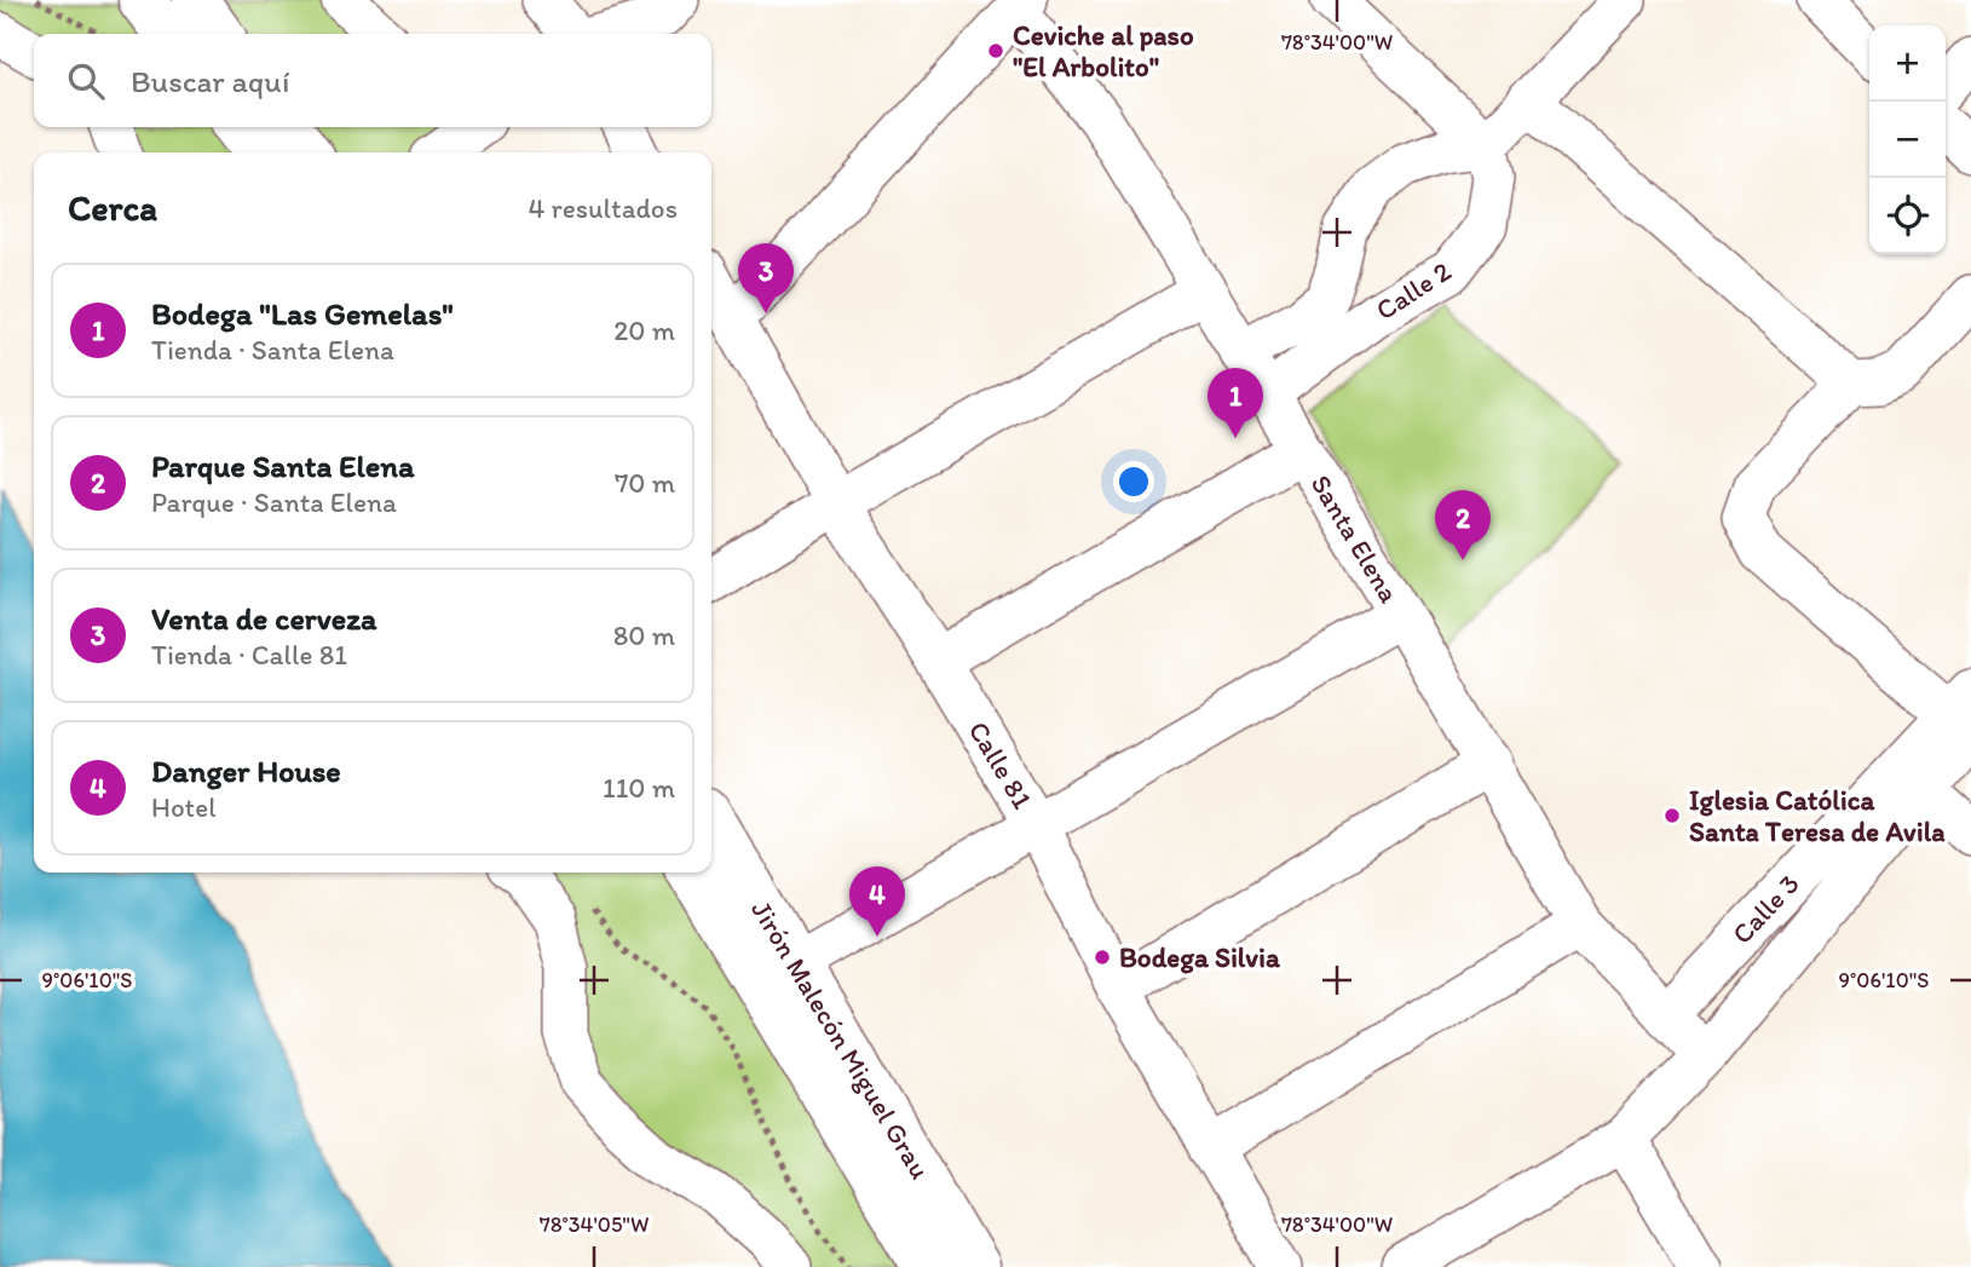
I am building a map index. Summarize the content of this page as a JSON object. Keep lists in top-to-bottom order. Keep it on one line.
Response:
{"streets":{"main road":["Jirón Malecón Miguel Grau"],"street":["Calle 2","Santa Elena","Calle 81","Calle 3"]},"crossings":[["Calle 2","Santa Elena"],["Santa Elena","Calle 3"]],"places":["Ceviche al paso \"El Arbolito\"","Iglesia Católica Santa Teresa de Avila","Bodega Silvia"],"page":{"map_buttons":["+","−"],"search":"Buscar aquí","heading":["Cerca","4 resultados"],"pins":["3","1","2","4"],"list":[{"mark":"1","name":"Bodega \"Las Gemelas\"","note":"Tienda · Santa Elena","value":"20 m"},{"mark":"2","name":"Parque Santa Elena","note":"Parque · Santa Elena","value":"70 m"},{"mark":"3","name":"Venta de cerveza","note":"Tienda · Calle 81","value":"80 m"},{"mark":"4","name":"Danger House","note":"Hotel","value":"110 m"}]},"coordinates":["78°34'00\"W","9°06'10\"S","78°34'05\"W"]}
